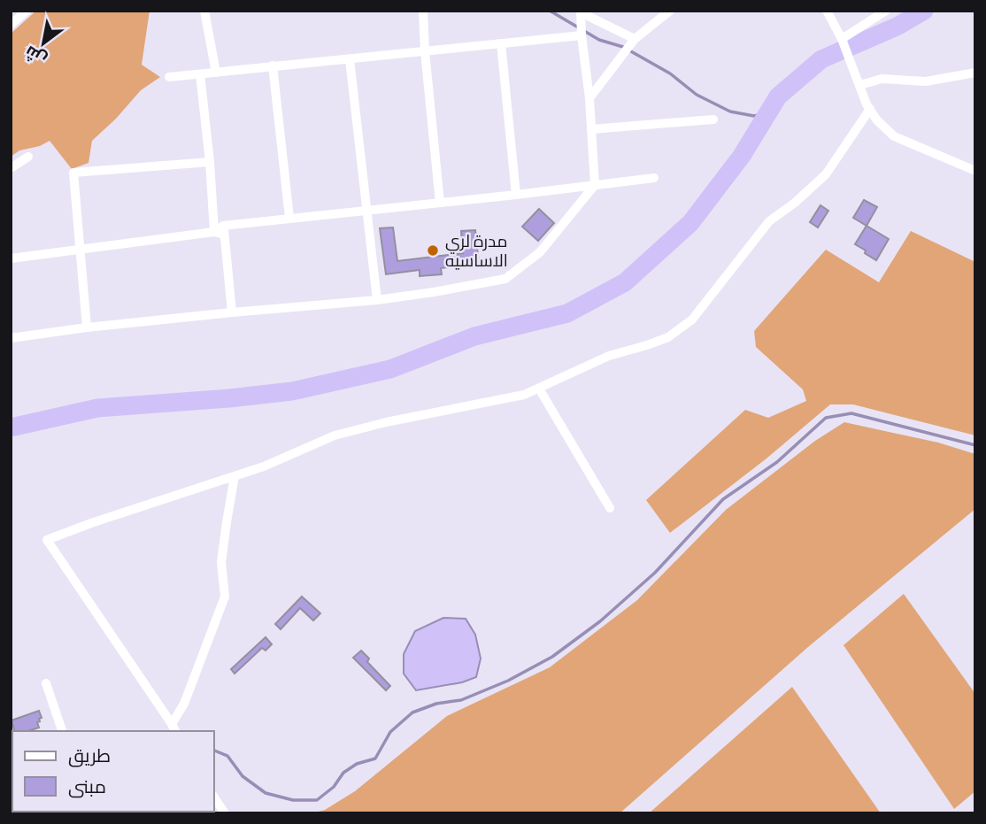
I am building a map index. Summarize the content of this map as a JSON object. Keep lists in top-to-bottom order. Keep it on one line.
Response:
{"places":["مدرة لري الاساسیه"],"legend":["طريق","مبنى"],"north":"bottom left"}
